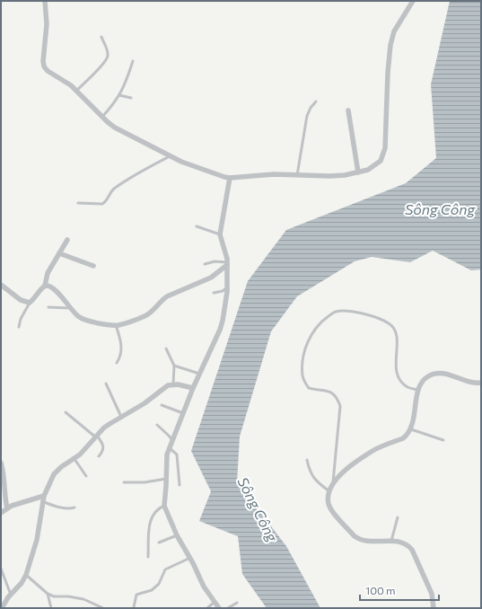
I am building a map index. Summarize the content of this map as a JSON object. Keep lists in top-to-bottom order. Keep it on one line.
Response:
{"water":["Sông Công"],"scale_bar":"100 m"}
